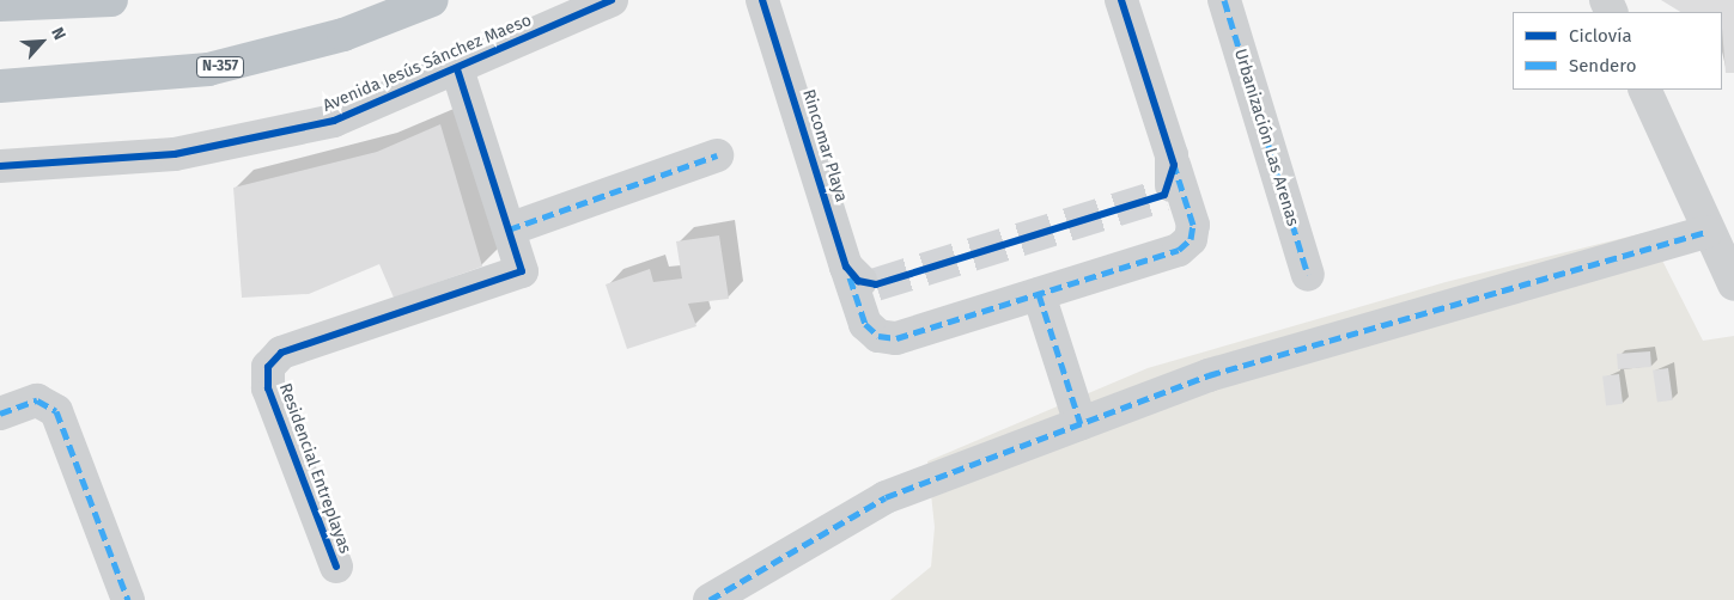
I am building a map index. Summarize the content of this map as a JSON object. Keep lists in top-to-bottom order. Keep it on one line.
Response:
{"streets":{"highway":["N-357"],"street":["Avenida Jesús Sánchez Maeso","Urbanización Las Arenas","Rincomar Playa","Residencial Entreplayas"]},"legend":["Ciclovía","Sendero"],"north":"top right"}
